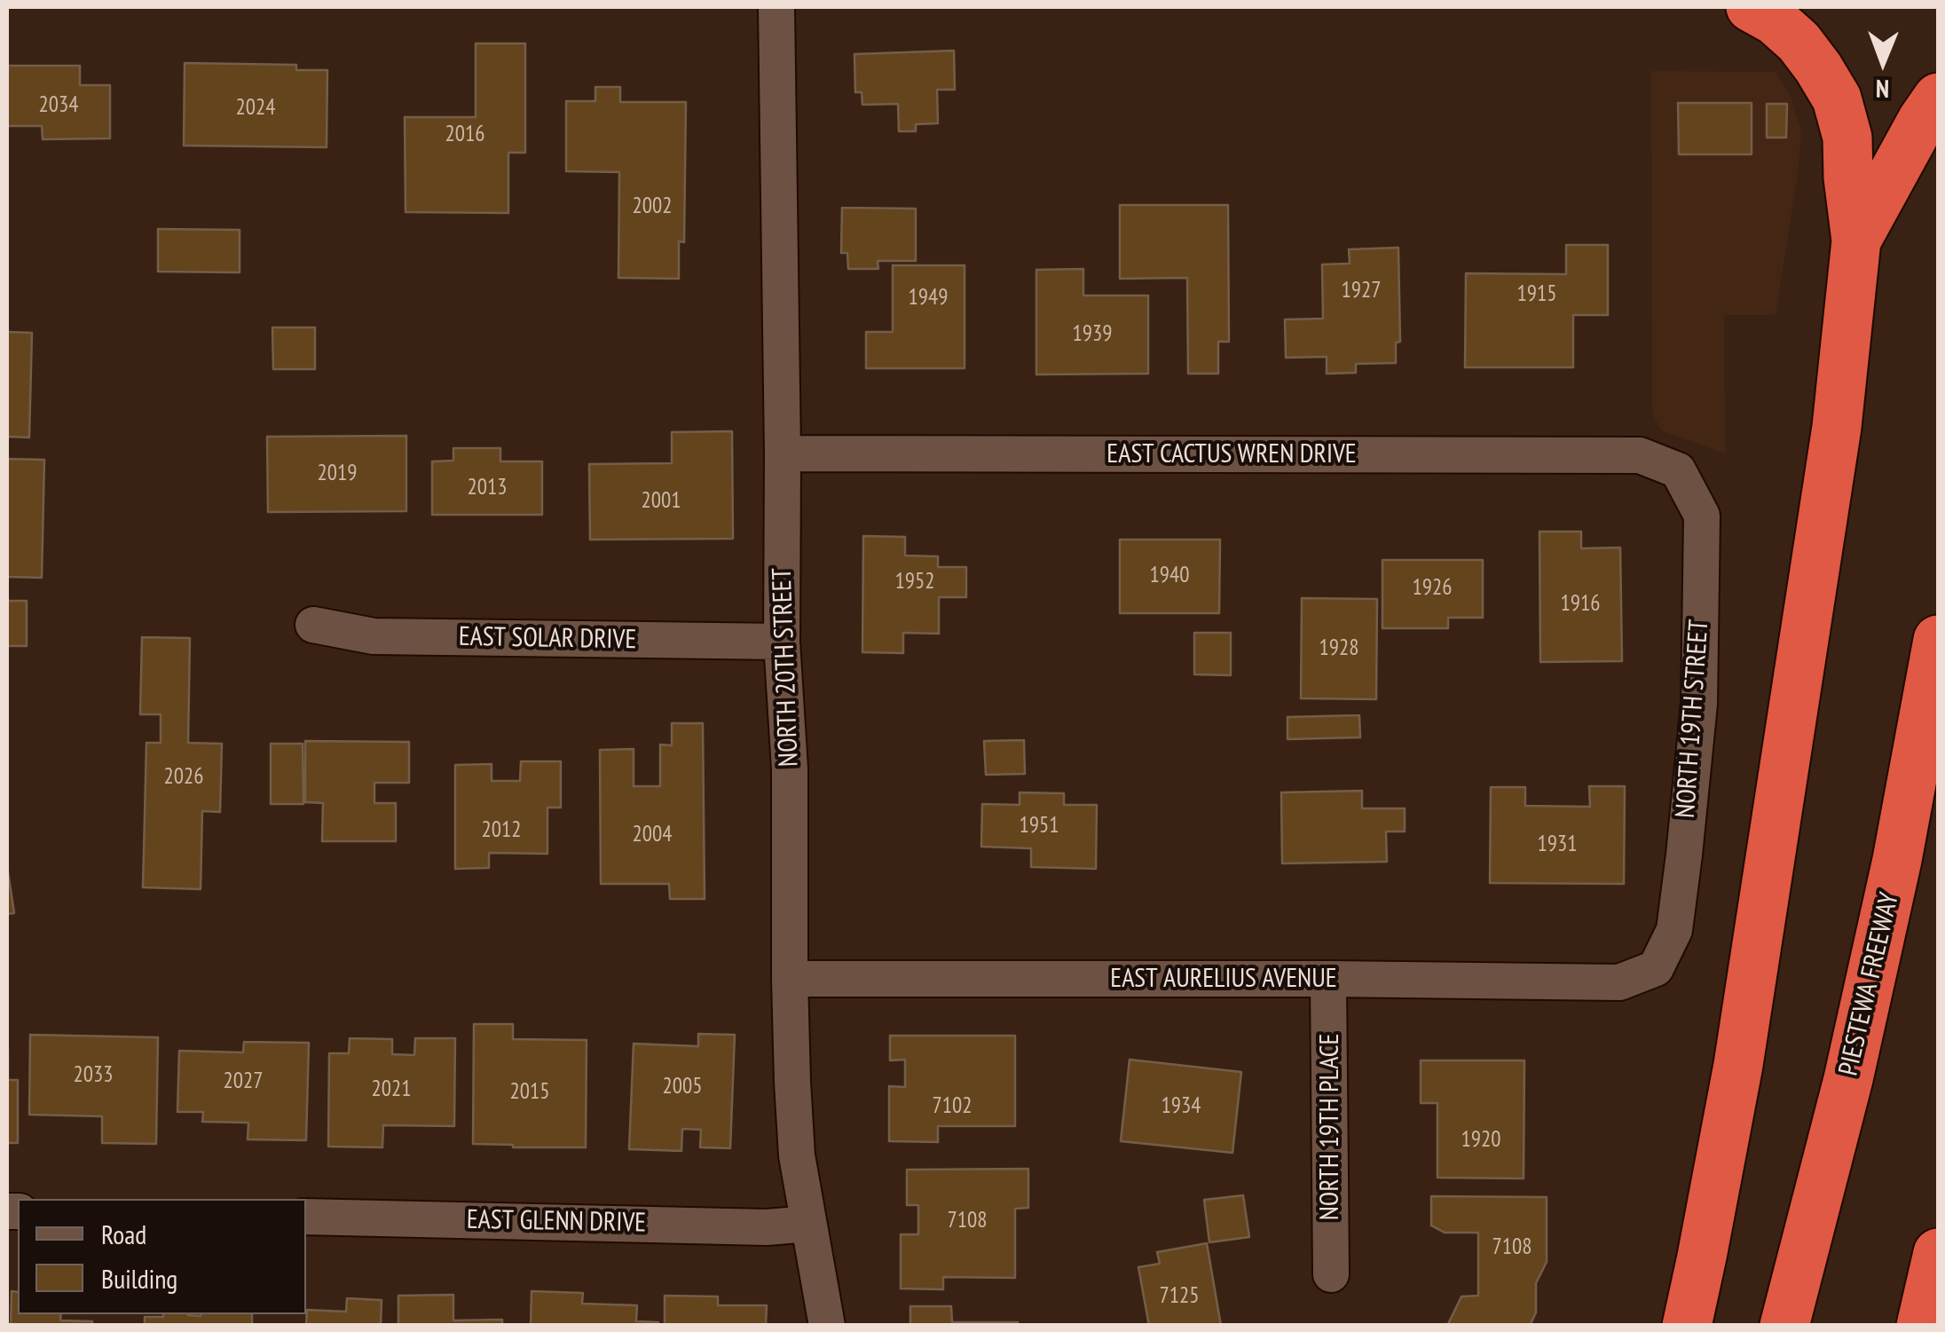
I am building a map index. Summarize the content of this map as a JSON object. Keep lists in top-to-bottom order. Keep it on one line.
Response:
{"streets":{"highway":["PIESTEWA FREEWAY"],"street":["EAST CACTUS WREN DRIVE","EAST SOLAR DRIVE","NORTH 20TH STREET","NORTH 19TH STREET","EAST AURELIUS AVENUE","NORTH 19TH PLACE","EAST GLENN DRIVE"]},"crossings":[["EAST CACTUS WREN DRIVE","NORTH 20TH STREET"],["EAST CACTUS WREN DRIVE","NORTH 19TH STREET"],["EAST SOLAR DRIVE","NORTH 20TH STREET"],["NORTH 20TH STREET","EAST AURELIUS AVENUE"],["NORTH 20TH STREET","EAST GLENN DRIVE"],["NORTH 19TH STREET","EAST AURELIUS AVENUE"],["EAST AURELIUS AVENUE","NORTH 19TH PLACE"]],"house_numbers":["2034","2024","2016","2002","1927","1915","1949","1939","2019","2013","2001","1940","1952","1926","1916","1928","2026","1951","2012","2004","1931","2033","2027","2005","2021","2015","7102","1934","1920","7108","7108","7125"],"legend":["Road","Building"],"north":"bottom"}
